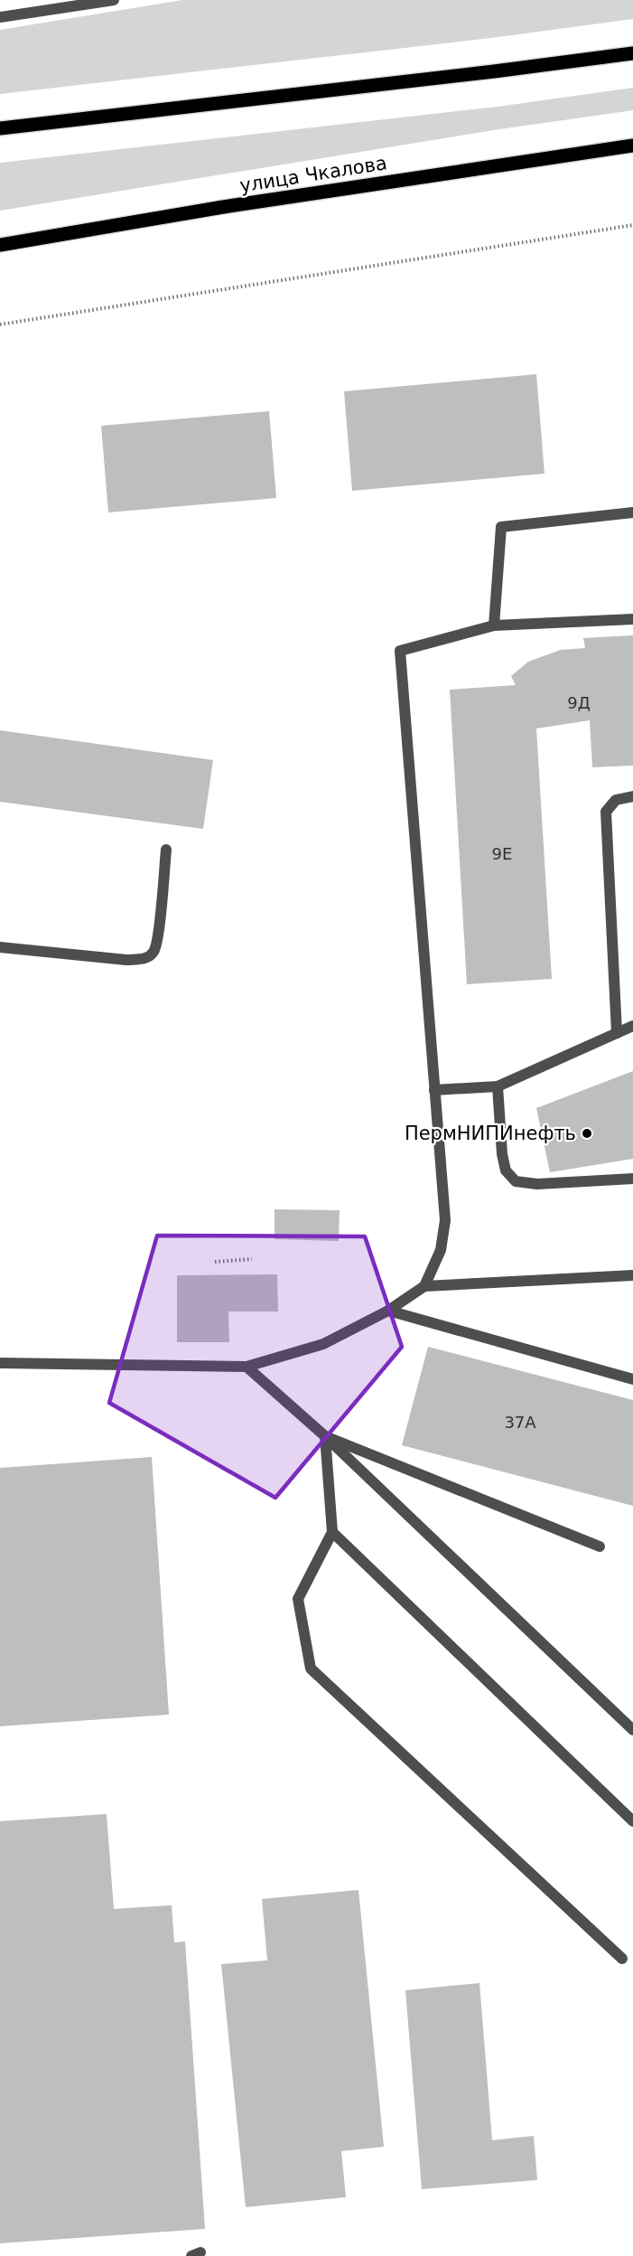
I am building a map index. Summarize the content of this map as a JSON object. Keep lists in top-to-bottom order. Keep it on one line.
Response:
{"streets":{"main road":["улица Чкалова"]},"places":["ПермНИПИнефть"],"house_numbers":["9Д","9Е","37А"]}
